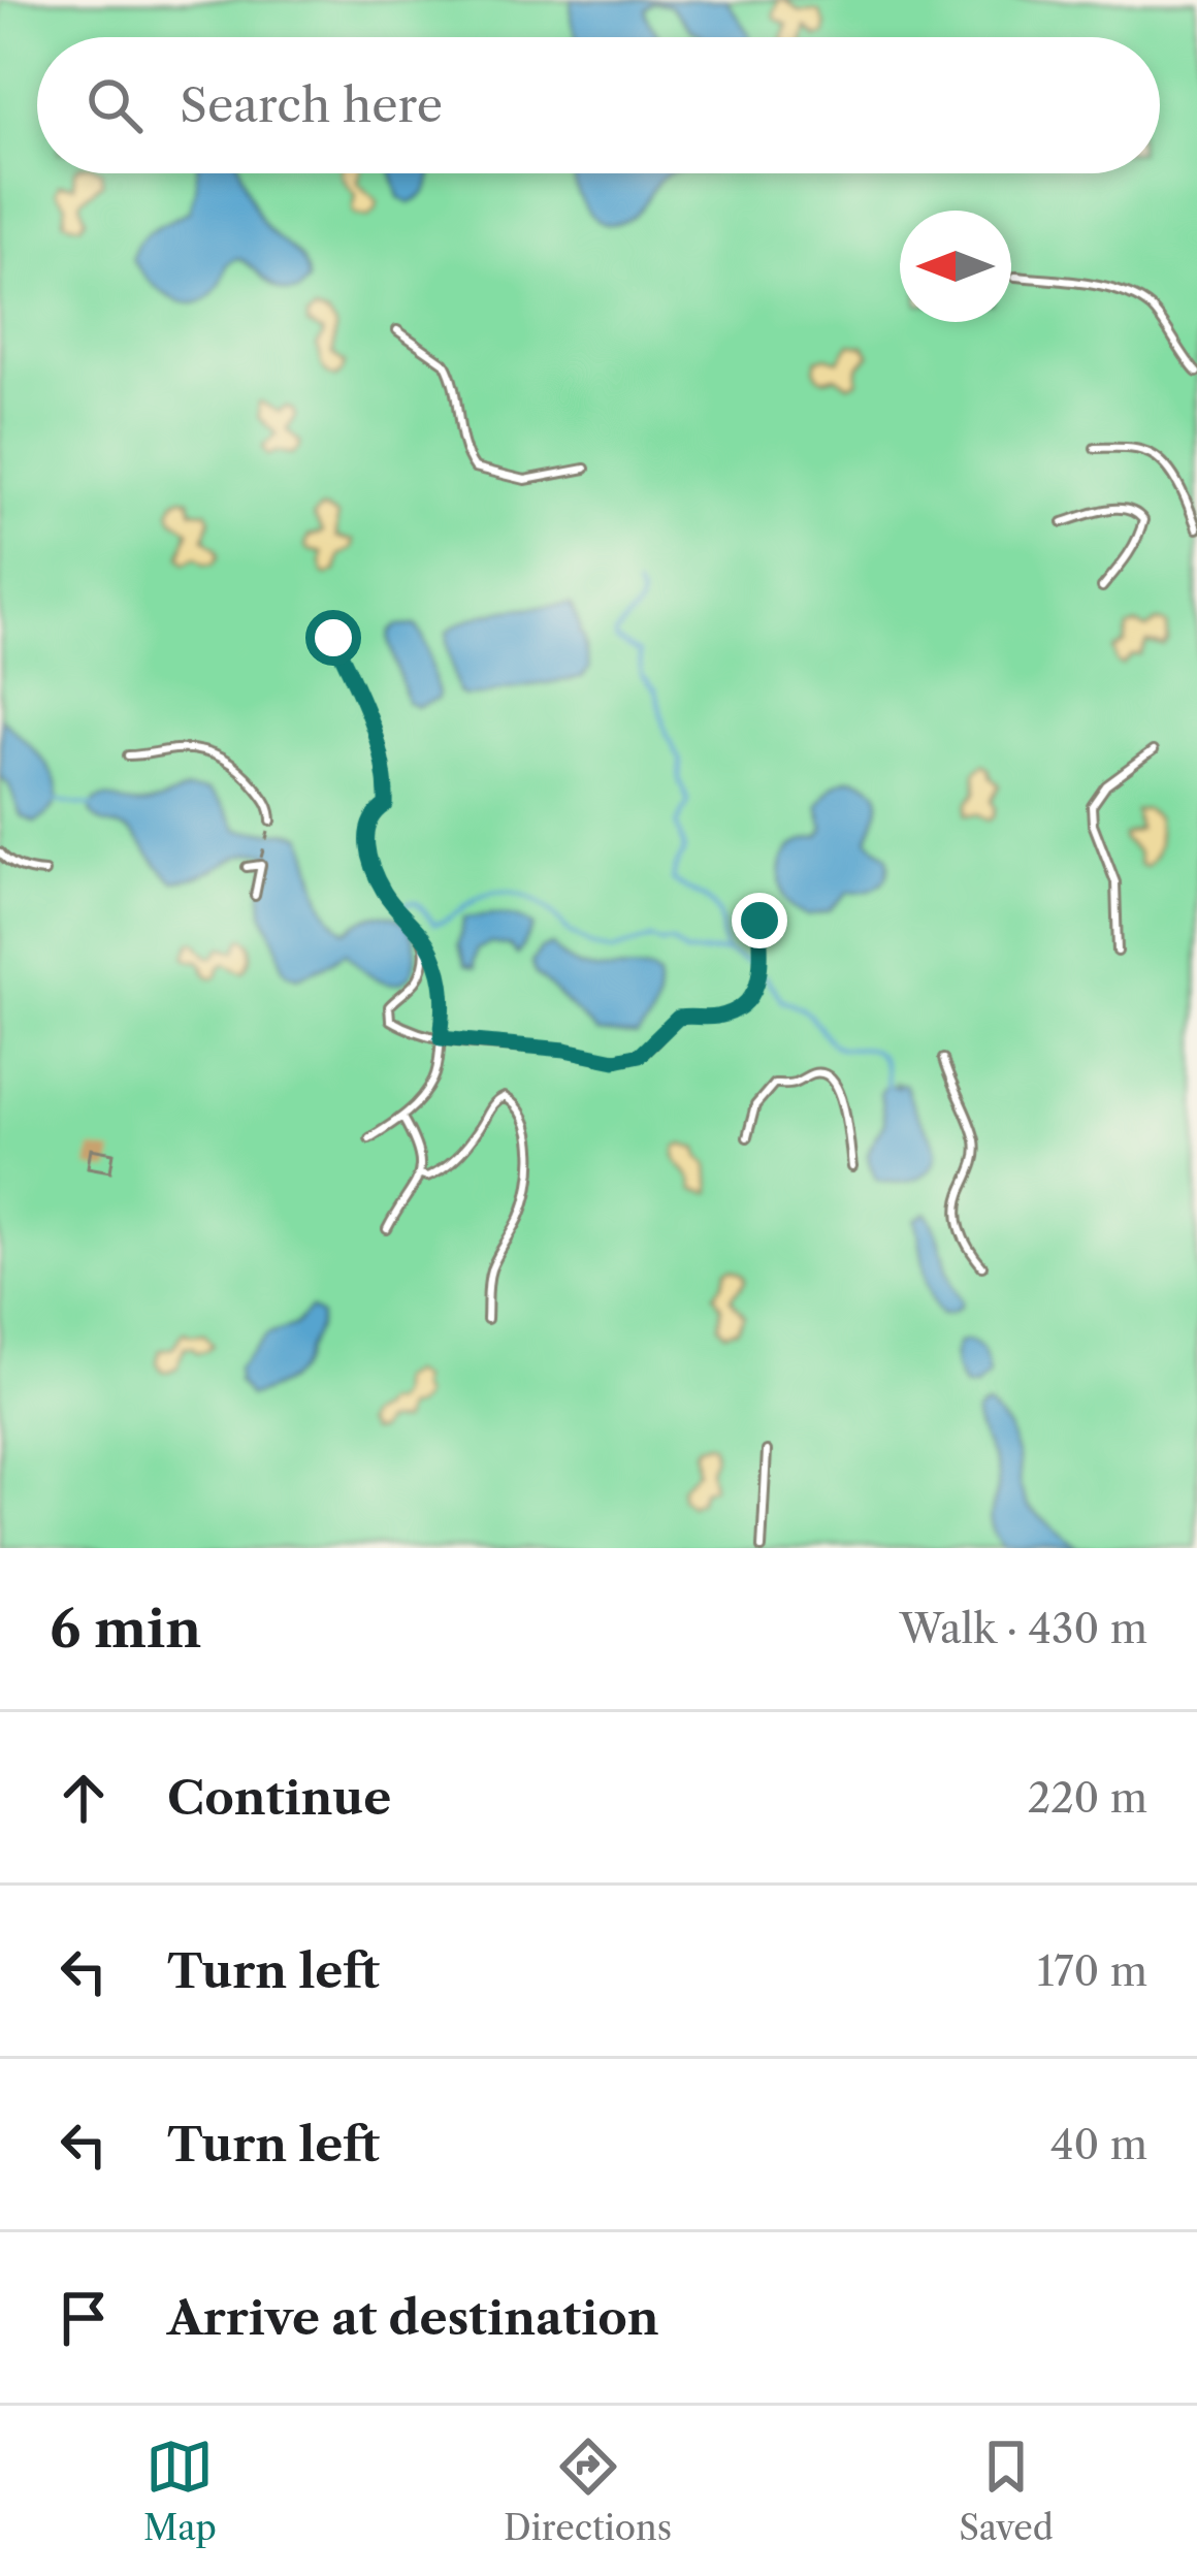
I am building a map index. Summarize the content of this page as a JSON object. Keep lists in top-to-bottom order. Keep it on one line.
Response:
{"north":"left","page":{"search":"Search here","heading":["6 min","Walk · 430 m"],"list":[["Continue","220 m"],["Turn left","170 m"],["Turn left","40 m"],"Arrive at destination"],"nav":["Map","Directions","Saved"]}}
